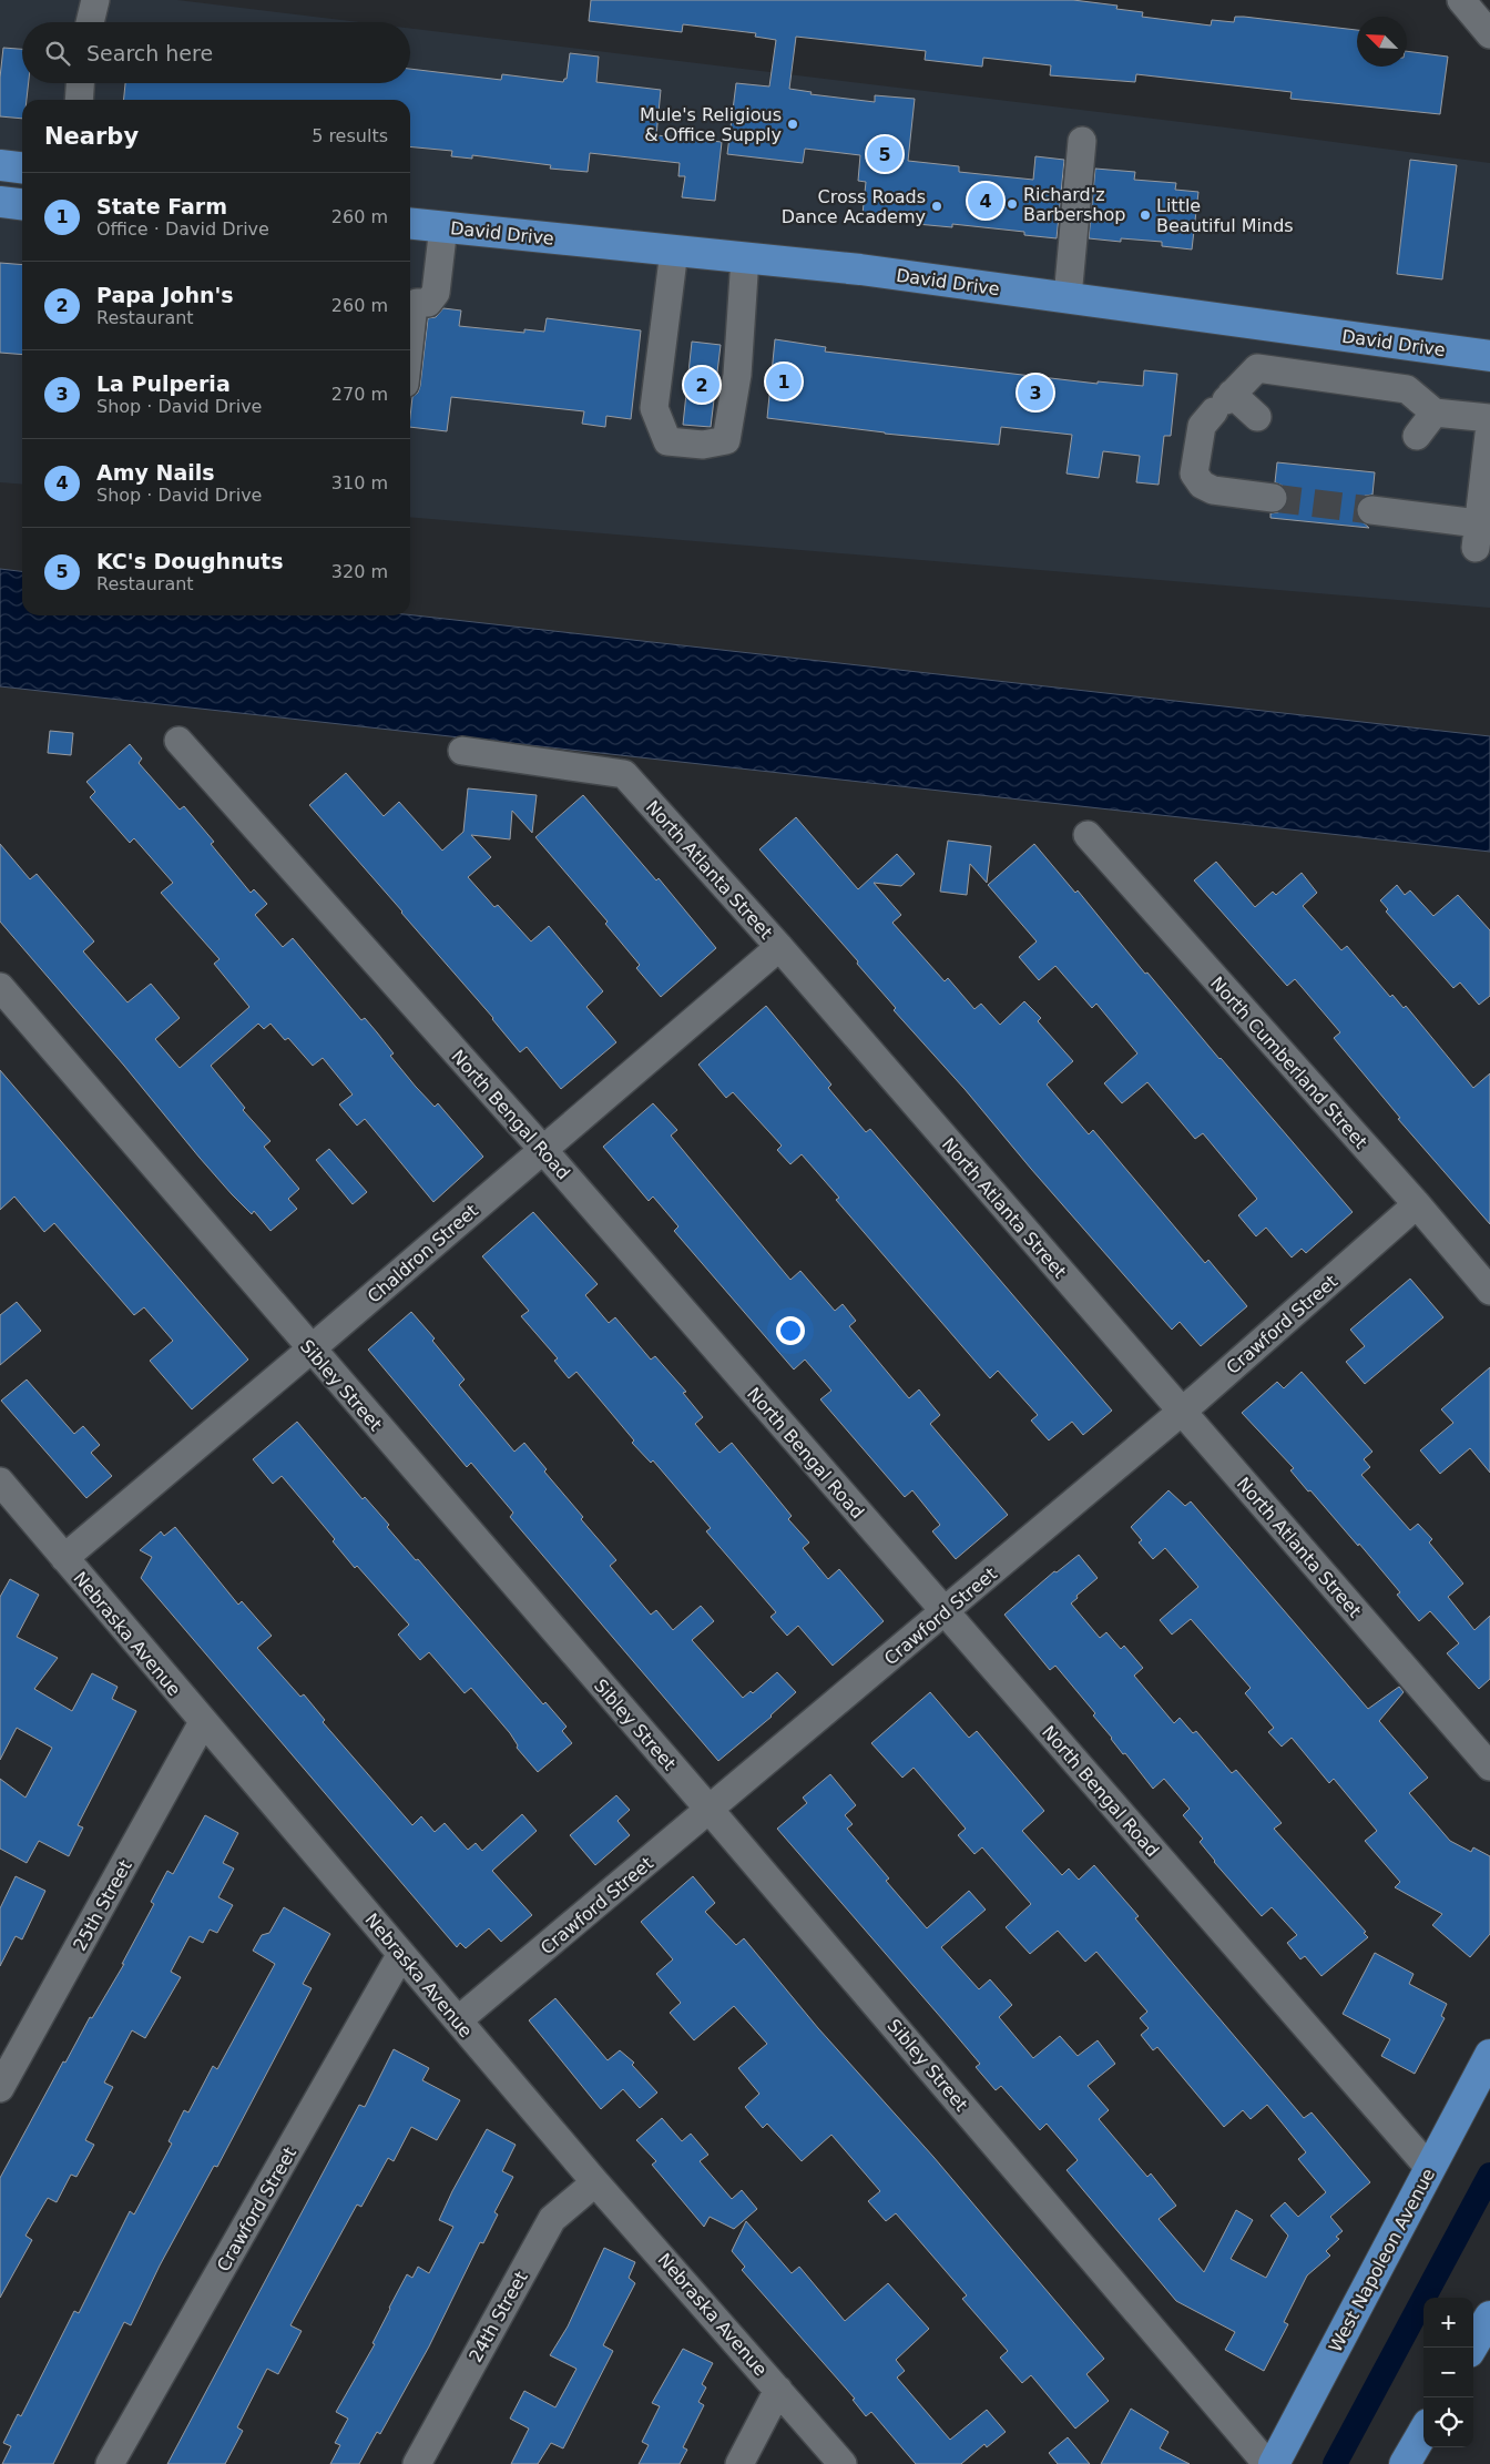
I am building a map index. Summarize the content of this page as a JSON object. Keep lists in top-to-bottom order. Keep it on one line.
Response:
{"streets":{"main road":["David Drive","West Napoleon Avenue"],"street":["North Atlanta Street","North Cumberland Street","North Bengal Road","Chaldron Street","Crawford Street","Sibley Street","Nebraska Avenue","25th Street","24th Street"]},"crossings":[["North Atlanta Street","Chaldron Street"],["North Atlanta Street","Crawford Street"],["North Cumberland Street","Crawford Street"],["North Bengal Road","Chaldron Street"],["North Bengal Road","Crawford Street"],["North Bengal Road","West Napoleon Avenue"],["Chaldron Street","Sibley Street"],["Chaldron Street","Nebraska Avenue"],["Crawford Street","Sibley Street"],["Crawford Street","Nebraska Avenue"],["Nebraska Avenue","25th Street"],["Nebraska Avenue","24th Street"]],"places":["Mule's Religious & Office Supply","Richard'z Barbershop","Cross Roads Dance Academy","Little Beautiful Minds"],"north":"top left","page":{"search":"Search here","heading":["Nearby","5 results"],"pins":["5","4","1","2","3"],"list":[{"mark":"1","name":"State Farm","note":"Office · David Drive","value":"260 m"},{"mark":"2","name":"Papa John's","note":"Restaurant","value":"260 m"},{"mark":"3","name":"La Pulperia","note":"Shop · David Drive","value":"270 m"},{"mark":"4","name":"Amy Nails","note":"Shop · David Drive","value":"310 m"},{"mark":"5","name":"KC's Doughnuts","note":"Restaurant","value":"320 m"}],"map_buttons":["+","−"]}}
